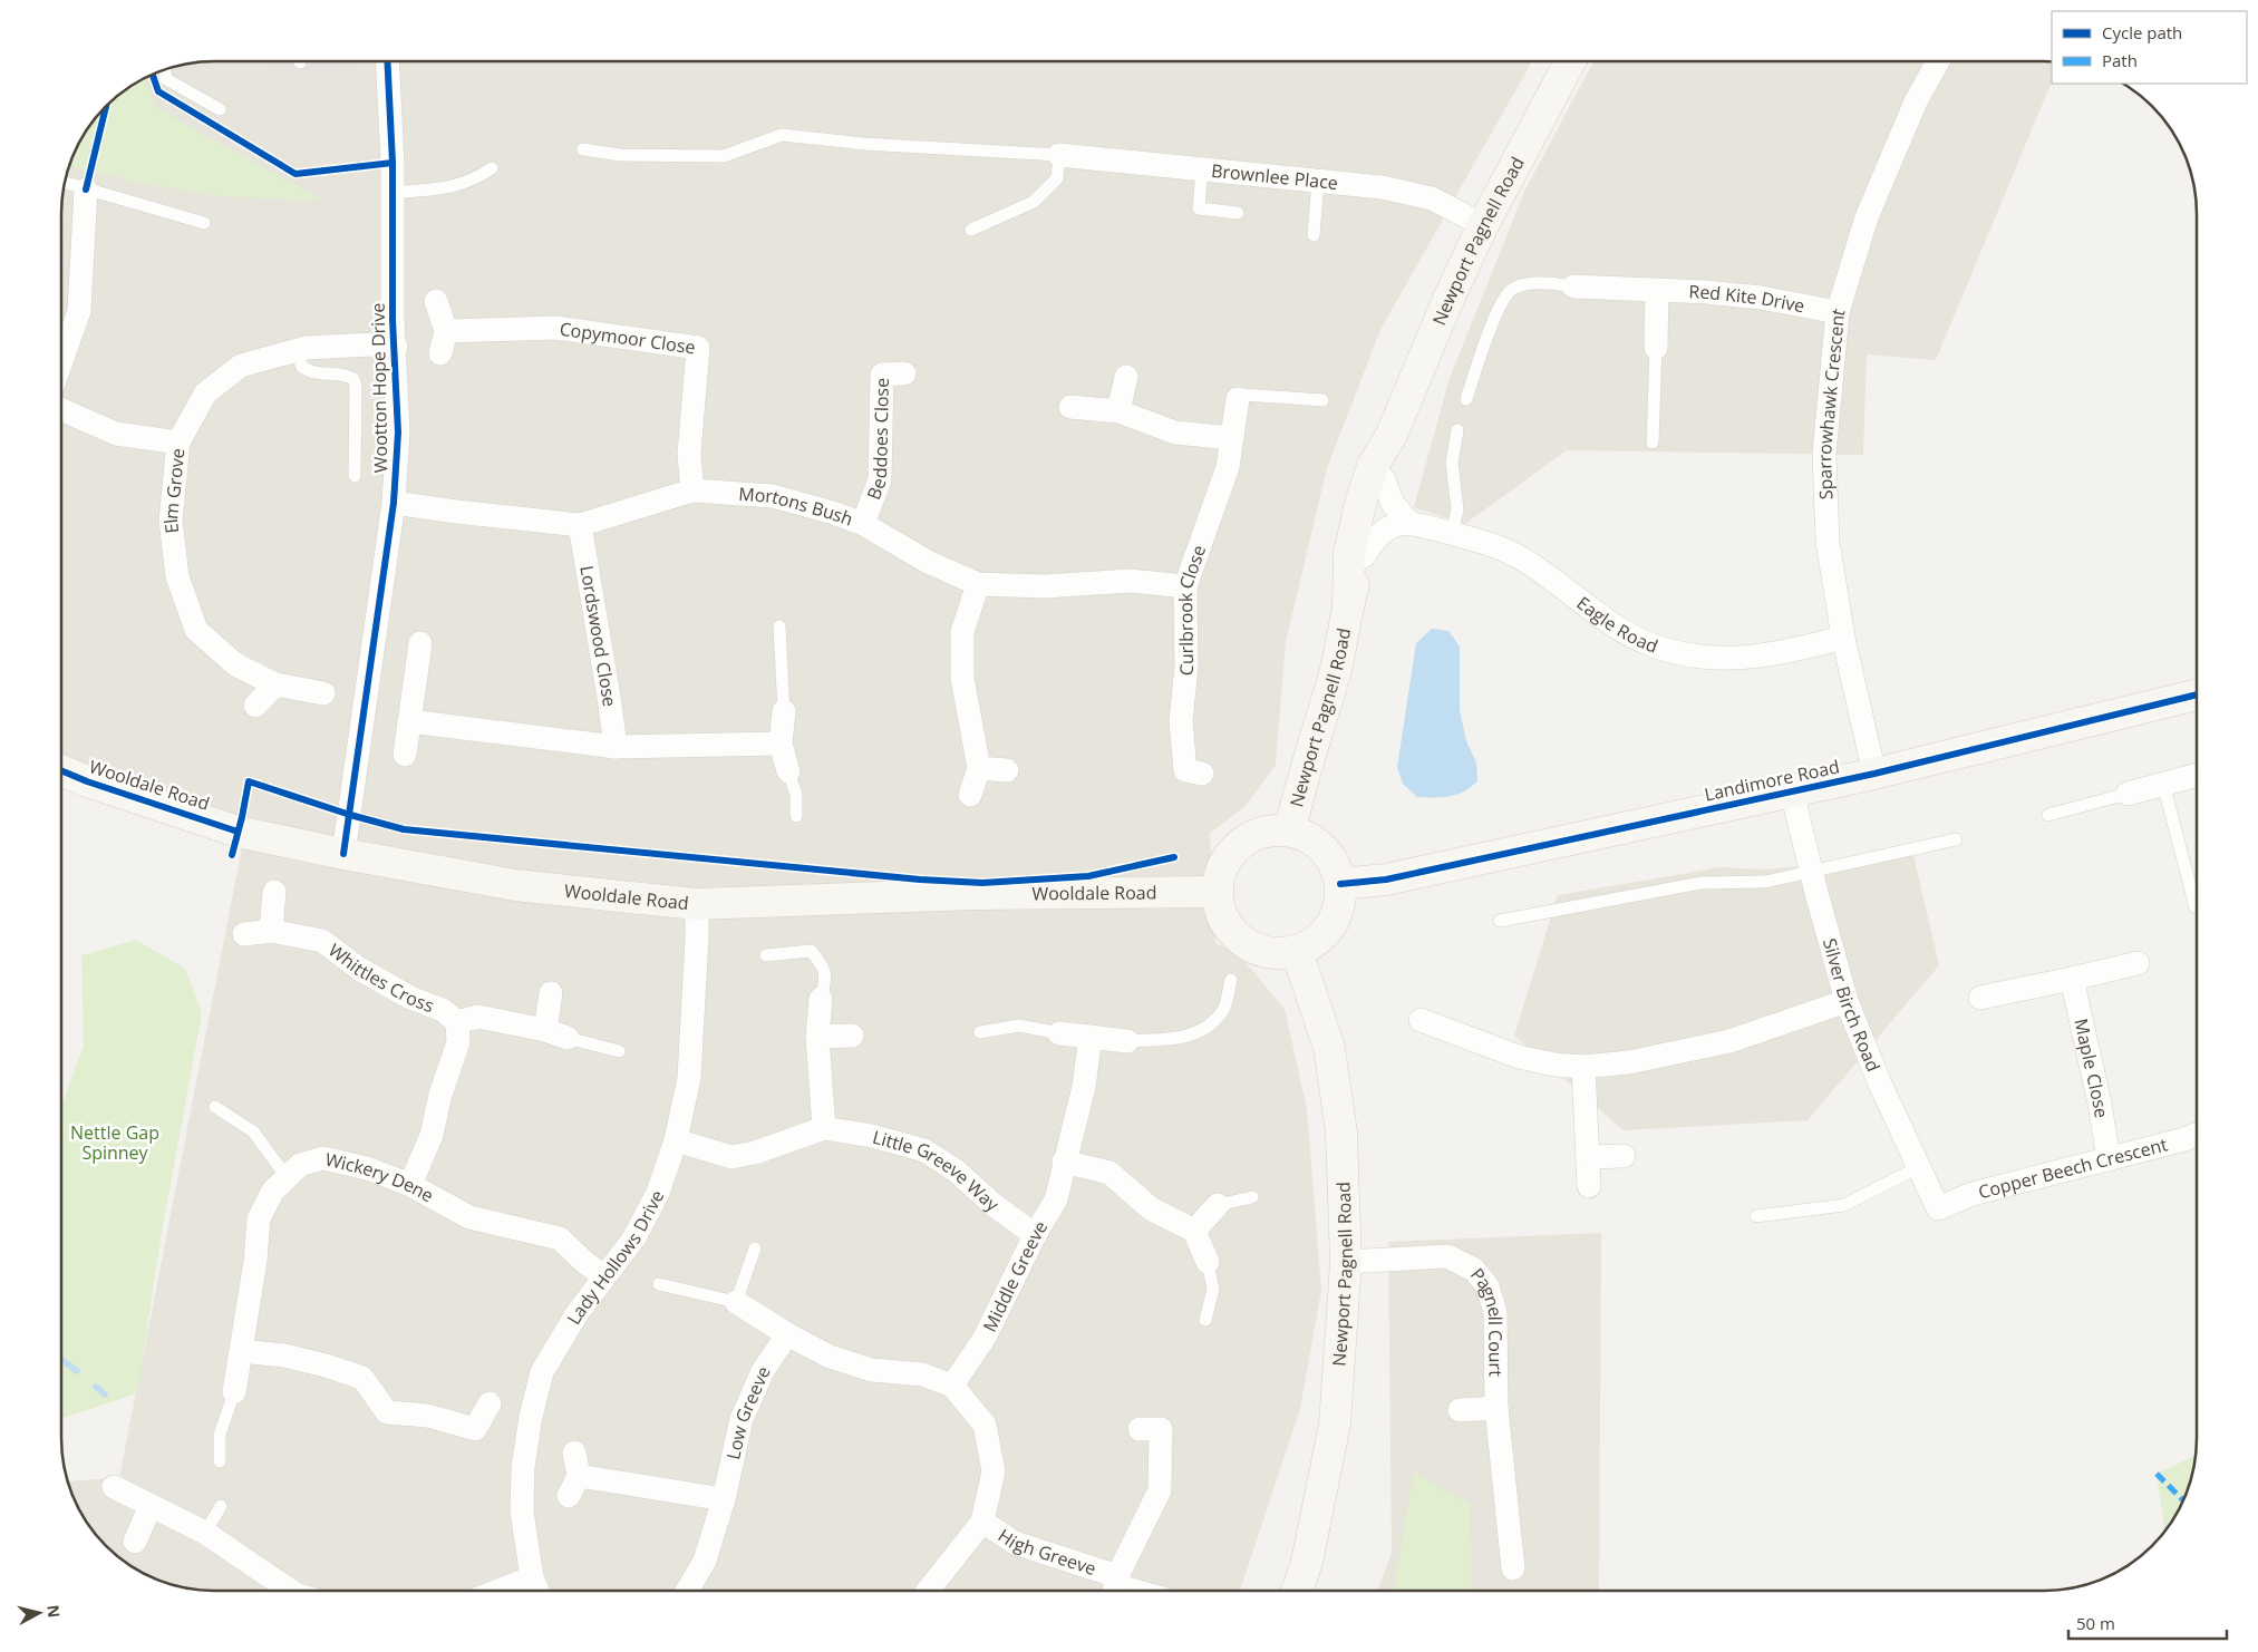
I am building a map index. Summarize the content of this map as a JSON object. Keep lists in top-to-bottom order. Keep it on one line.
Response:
{"streets":{"main road":["Newport Pagnell Road","Landimore Road","Wooldale Road"],"street":["Brownlee Place","Red Kite Drive","Copymoor Close","Wootton Hope Drive","Sparrowhawk Crescent","Beddoes Close","Elm Grove","Mortons Bush","Curlbrook Close","Eagle Road","Lordswood Close","Whittles Cross","Silver Birch Road","Maple Close","Copper Beech Crescent","Little Greeve Way","Wickery Dene","Lady Hollows Drive","Middle Greeve","Pagnell Court","Low Greeve","High Greeve"]},"crossings":[["Brownlee Place","Newport Pagnell Road"],["Newport Pagnell Road","Landimore Road"],["Newport Pagnell Road","Wooldale Road"],["Newport Pagnell Road","Pagnell Court"],["Red Kite Drive","Sparrowhawk Crescent"],["Copymoor Close","Mortons Bush"],["Wootton Hope Drive","Elm Grove"],["Wootton Hope Drive","Mortons Bush"],["Wootton Hope Drive","Wooldale Road"],["Sparrowhawk Crescent","Eagle Road"],["Sparrowhawk Crescent","Landimore Road"],["Beddoes Close","Mortons Bush"],["Mortons Bush","Curlbrook Close"],["Mortons Bush","Lordswood Close"],["Landimore Road","Wooldale Road"],["Landimore Road","Silver Birch Road"],["Wooldale Road","Lady Hollows Drive"],["Silver Birch Road","Copper Beech Crescent"],["Maple Close","Copper Beech Crescent"],["Little Greeve Way","Lady Hollows Drive"],["Little Greeve Way","Middle Greeve"],["Wickery Dene","Lady Hollows Drive"]],"parks":["Nettle Gap Spinney"],"legend":["Cycle path","Path"],"scale_bar":"50 m","north":"right"}
